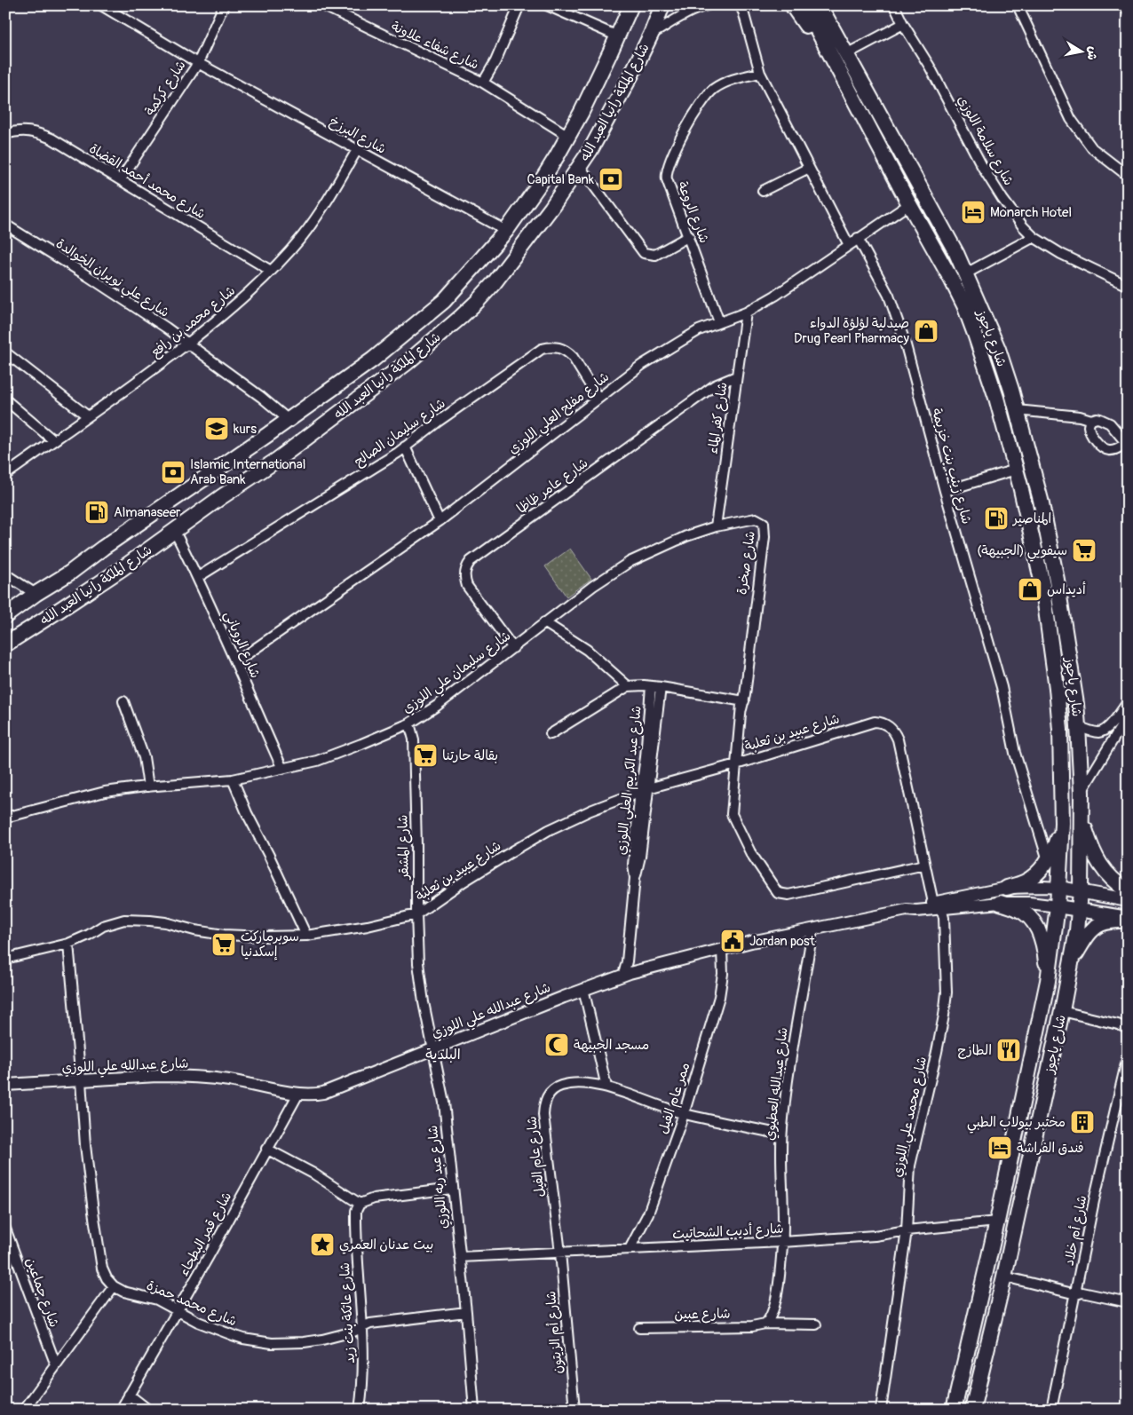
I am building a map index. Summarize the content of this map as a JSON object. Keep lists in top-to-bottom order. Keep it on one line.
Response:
{"streets":{"main road":["شارع الملكة رانيا العبد الله","شارع ياجوز"],"street":["شارع شفاء علاونة","شارع كركمة","شارع البرزخ","شارع سلامة اللوزي","شارع محمد أحمد القضاة","شارع الروعة","شارع علي نويران الخوالدة","شارع محمد بن رافع","شارع مفلح العلي اللوزي","شارع كفر الماء","شارع سليمان الصالح","شارع زينب بنت خزيمة","شارع عامر ظاظا","شارع صخرة","شارع الروياني","شارع سليمان علي اللوزي","شارع عبيد بن ثعلبة","شارع عبد الكريم العلي اللوزي","شارع المشقر","شارع عبدالله علي اللوزي","شارع عبدالله العطيوي","ممر عام الفيل","شارع محمد علي اللوزي","شارع عام الفيل","شارع عبد ربه اللوزي","شارع أم خلاد","شارع أديب الشحاتيت","شارع قمر البطحاء","شارع جماعين","شارع محمد حمزة","شارع عاتكة بنت زيد","شارع عبين","شارع أم الزيتون"]},"crossings":[["شارع كركمة","شارع البرزخ"],["شارع كركمة","شارع محمد أحمد القضاة"],["شارع الملكة رانيا العبد الله","شارع البرزخ"],["شارع الملكة رانيا العبد الله","شارع علي نويران الخوالدة"],["شارع الملكة رانيا العبد الله","شارع الروياني"],["شارع البرزخ","شارع محمد بن رافع"],["شارع محمد أحمد القضاة","شارع محمد بن رافع"],["شارع الروعة","شارع مفلح العلي اللوزي"],["شارع علي نويران الخوالدة","شارع محمد بن رافع"],["شارع ياجوز","شارع مفلح العلي اللوزي"],["شارع ياجوز","شارع عبدالله علي اللوزي"],["شارع ياجوز","شارع أديب الشحاتيت"],["شارع مفلح العلي اللوزي","شارع كفر الماء"],["شارع مفلح العلي اللوزي","شارع سليمان الصالح"],["شارع مفلح العلي اللوزي","شارع زينب بنت خزيمة"],["شارع مفلح العلي اللوزي","شارع الروياني"],["شارع كفر الماء","شارع عامر ظاظا"],["شارع كفر الماء","شارع سليمان علي اللوزي"],["شارع سليمان الصالح","شارع الروياني"],["شارع عامر ظاظا","شارع سليمان علي اللوزي"],["شارع صخرة","شارع سليمان علي اللوزي"],["شارع صخرة","شارع عبيد بن ثعلبة"],["شارع صخرة","شارع محمد علي اللوزي"],["شارع الروياني","شارع سليمان علي اللوزي"],["شارع سليمان علي اللوزي","شارع المشقر"],["شارع عبيد بن ثعلبة","شارع عبد الكريم العلي اللوزي"],["شارع عبيد بن ثعلبة","شارع المشقر"],["شارع عبيد بن ثعلبة","شارع محمد علي اللوزي"],["شارع عبد الكريم العلي اللوزي","شارع عبدالله علي اللوزي"],["شارع المشقر","شارع عبدالله علي اللوزي"],["شارع المشقر","شارع عبد ربه اللوزي"],["شارع عبدالله علي اللوزي","شارع عبدالله العطيوي"],["شارع عبدالله علي اللوزي","ممر عام الفيل"],["شارع عبدالله علي اللوزي","شارع محمد علي اللوزي"],["شارع عبدالله علي اللوزي","شارع عبد ربه اللوزي"],["شارع عبدالله علي اللوزي","شارع قمر البطحاء"],["شارع عبدالله العطيوي","شارع عام الفيل"],["شارع عبدالله العطيوي","شارع أديب الشحاتيت"],["ممر عام الفيل","شارع عام الفيل"],["ممر عام الفيل","شارع أديب الشحاتيت"],["شارع محمد علي اللوزي","شارع أديب الشحاتيت"],["شارع عام الفيل","شارع أديب الشحاتيت"],["شارع عام الفيل","شارع أم الزيتون"],["شارع عبد ربه اللوزي","شارع أديب الشحاتيت"],["شارع عبد ربه اللوزي","شارع محمد حمزة"],["شارع أديب الشحاتيت","شارع أم الزيتون"],["شارع قمر البطحاء","شارع محمد حمزة"],["شارع محمد حمزة","شارع عاتكة بنت زيد"]],"districts":["البلدية"],"places":{"bank":["Capital Bank","Islamic International Arab Bank"],"hotel":["Monarch Hotel","فندق الفراشة"],"shop":["صيدلية لؤلؤة الدواء Drug Pearl Pharmacy","أديداس"],"school or university":["kurs"],"fuel station":["Almanaseer","المناصير"],"supermarket":["سيفويي (الجبيهة)","بقالة حارتنا","سوبرماركت إسكدنيا"],"public building":["Jordan post"],"mosque":["مسجد الجبيهة"],"restaurant":["الطازج"],"building":["مختبر بيولاب الطبي"],"place":["بيت عدنان العمري"]},"north":"right"}
